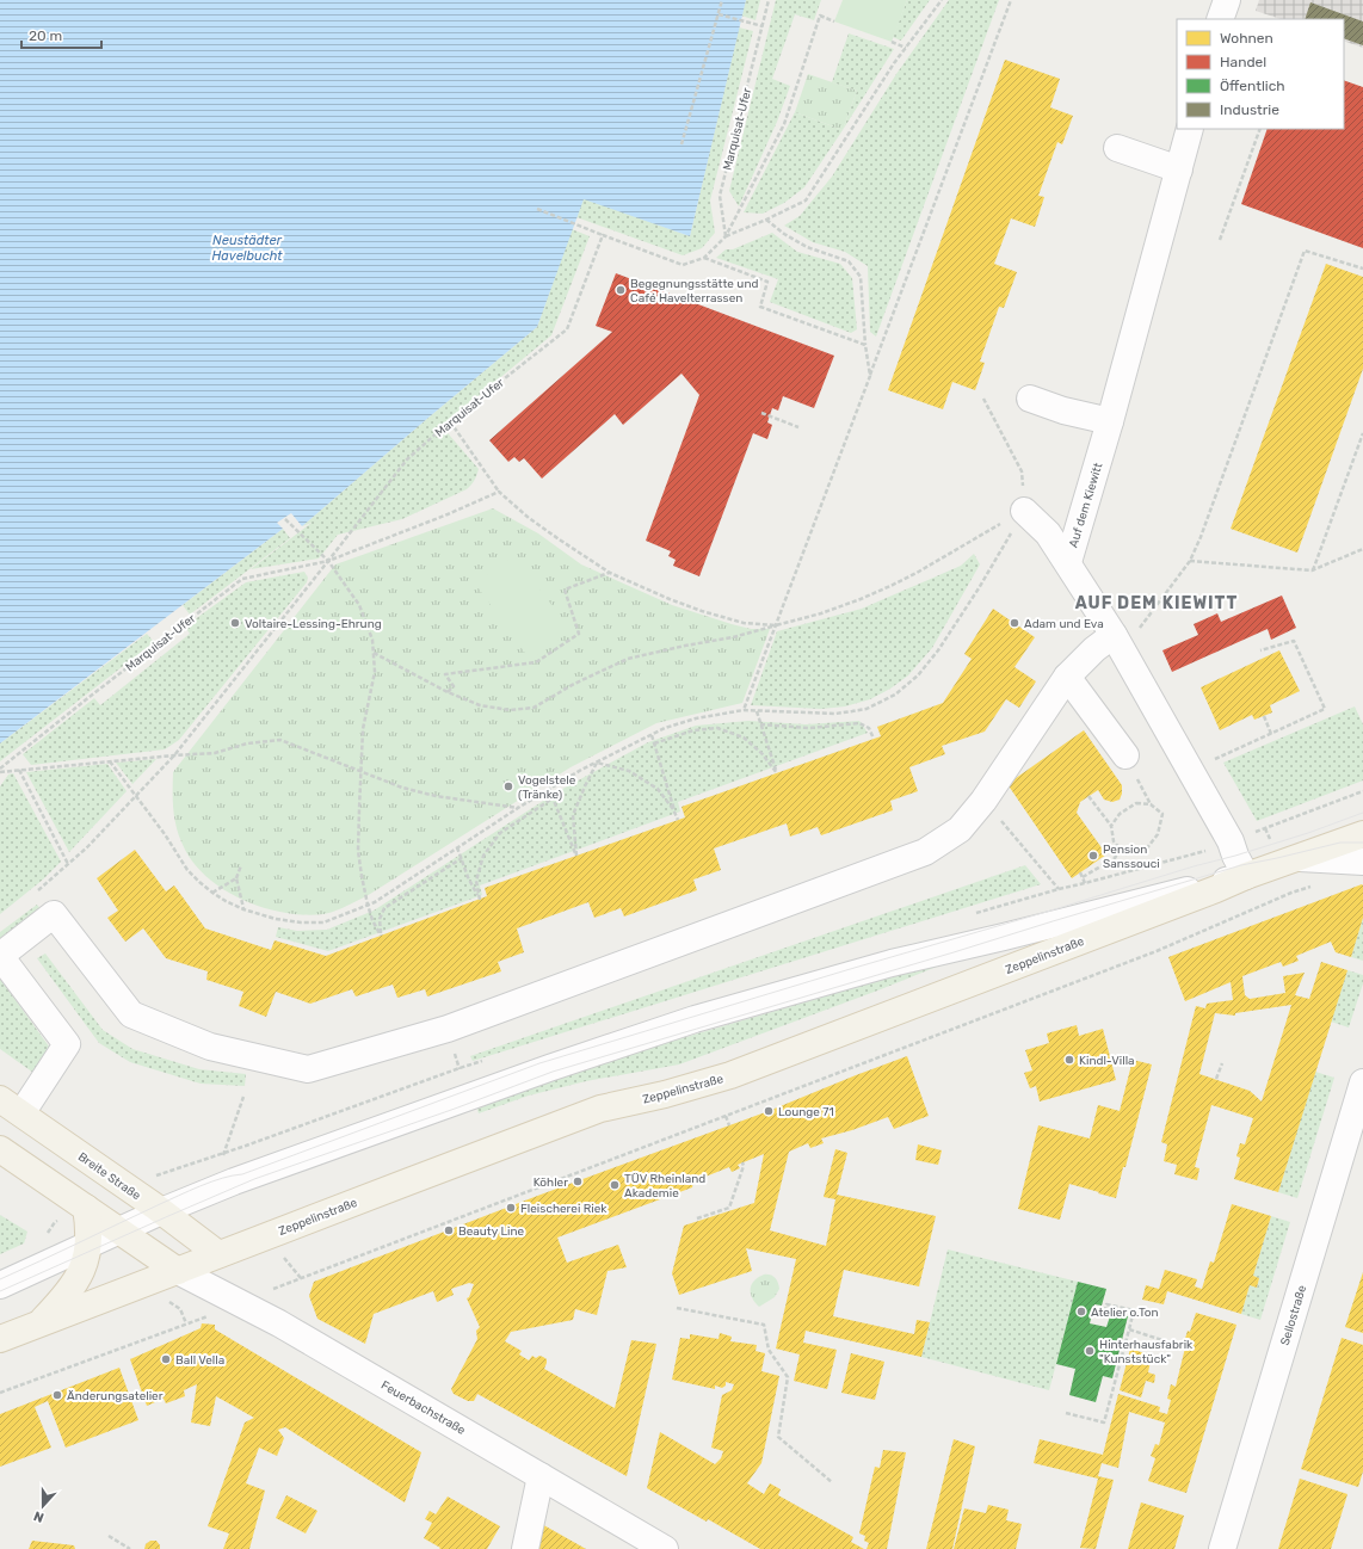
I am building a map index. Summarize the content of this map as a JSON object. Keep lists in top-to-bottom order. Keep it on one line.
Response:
{"streets":{"main road":["Zeppelinstraße","Breite Straße"],"street":["Auf dem Kiewitt","Sellostraße","Feuerbachstraße"],"path":["Marquisat-Ufer"]},"crossings":[["Auf dem Kiewitt","Zeppelinstraße"],["Zeppelinstraße","Breite Straße"],["Zeppelinstraße","Feuerbachstraße"]],"districts":["AUF DEM KIEWITT"],"water":["Neustädter Havelbucht"],"places":["Begegnungsstätte und Café Havelterrassen","Voltaire-Lessing-Ehrung","Adam und Eva","Vogelstele (Tränke)","Pension Sanssouci","Kindl-Villa","Lounge 71","Köhler","TÜV Rheinland Akademie","Fleischerei Riek","Beauty Line","Atelier o.Ton","Hinterhausfabrik \"Kunststück\"","Ball Vella","Änderungsatelier"],"legend":["Wohnen","Handel","Öffentlich","Industrie"],"scale_bar":"20 m","north":"bottom"}
